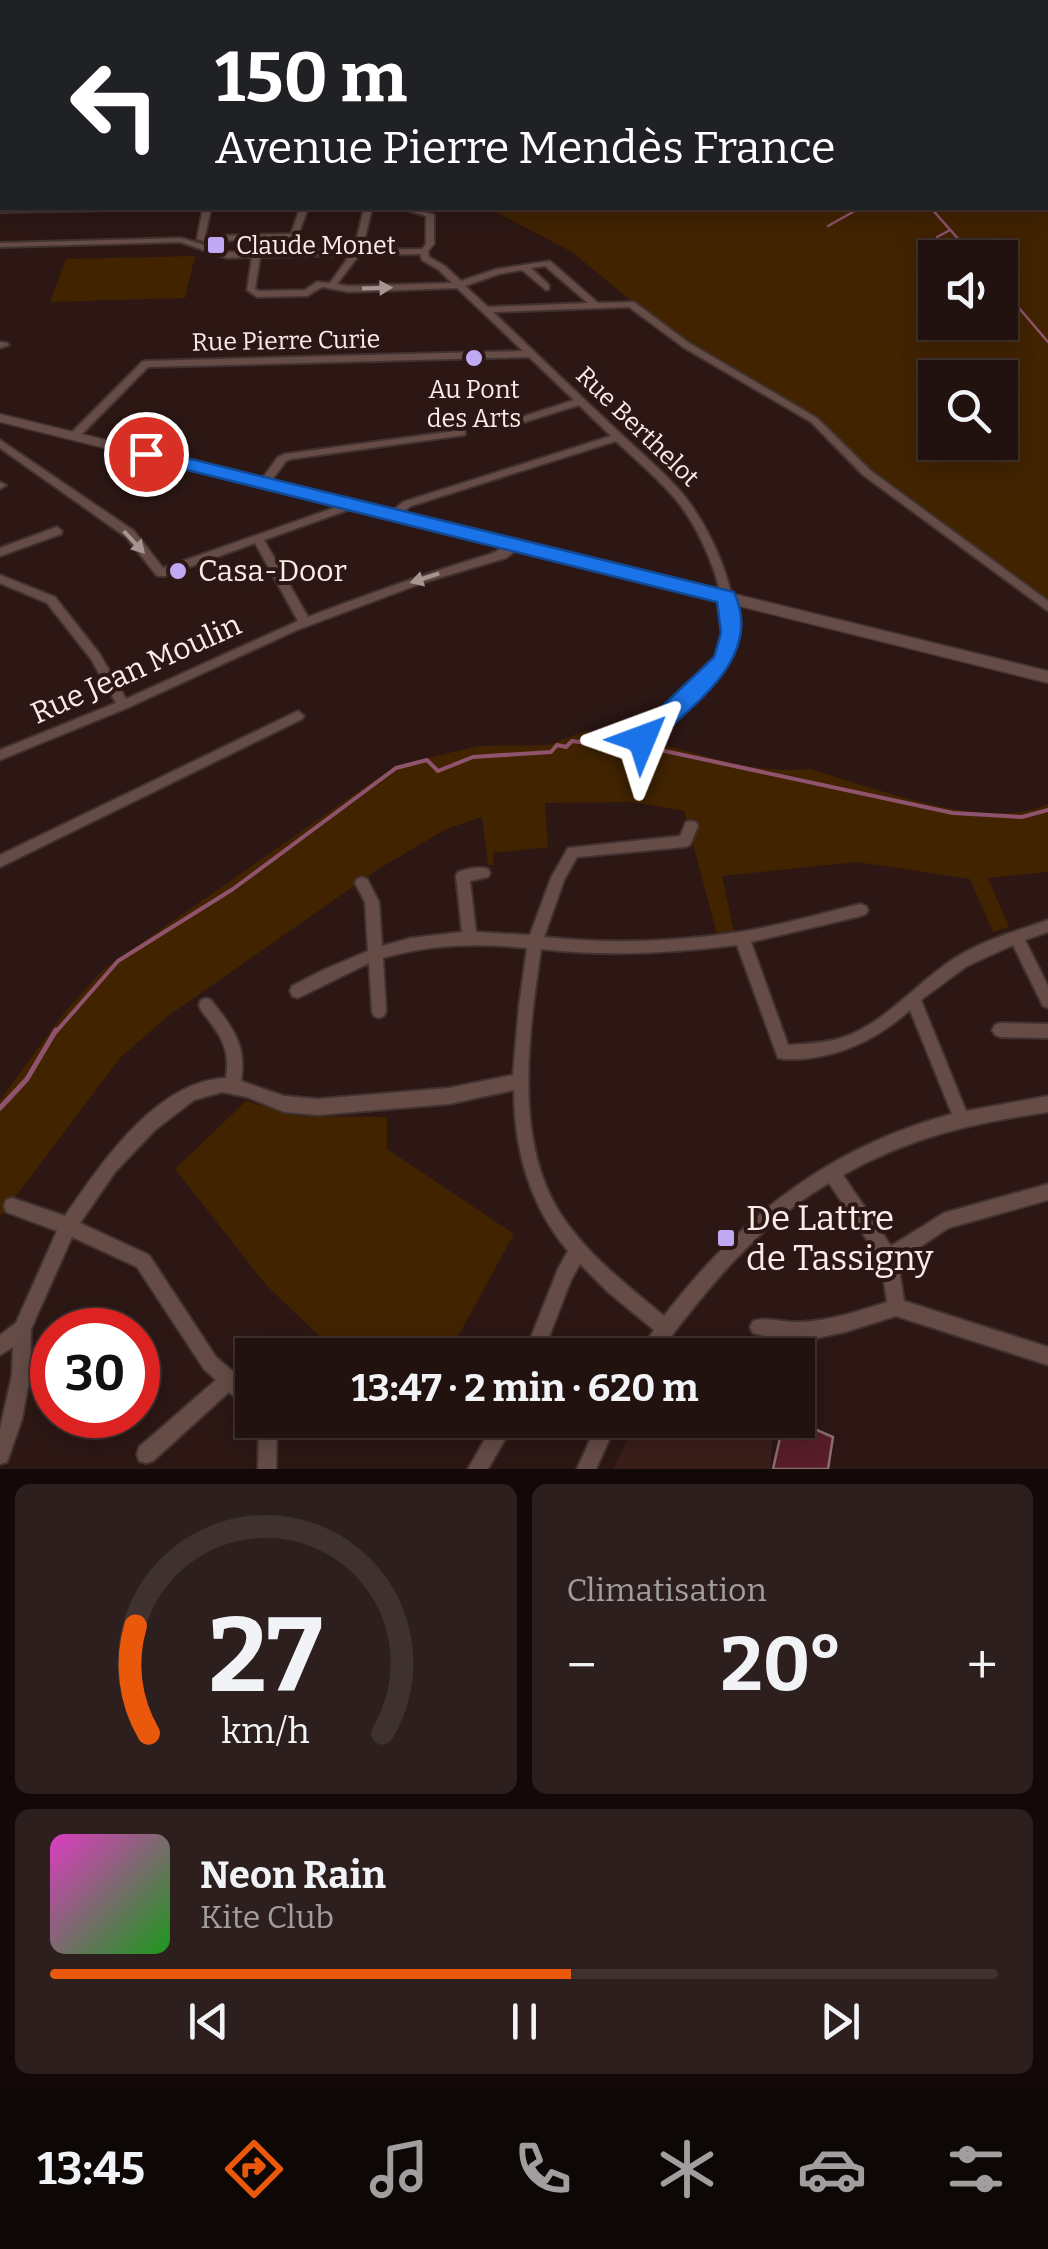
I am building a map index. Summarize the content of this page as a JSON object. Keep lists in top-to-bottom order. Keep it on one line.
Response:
{"streets":{"street":["Rue Pierre Curie","Rue Berthelot","Rue Jean Moulin"]},"crossings":[["Rue Pierre Curie","Rue Berthelot"]],"places":{"transit":["Claude Monet","De Lattre de Tassigny"],"other":["Au Pont des Arts","Casa-Door"]},"page":{"turn":["150 m","Avenue Pierre Mendès France"],"limit":"30","trip":"13:47 · 2 min · 620 m","tile":"Climatisation","heat":["−","20°","+"],"song":["Neon Rain","Kite Club"],"tabs":"13:45","gauge":["27","km/h"]}}
